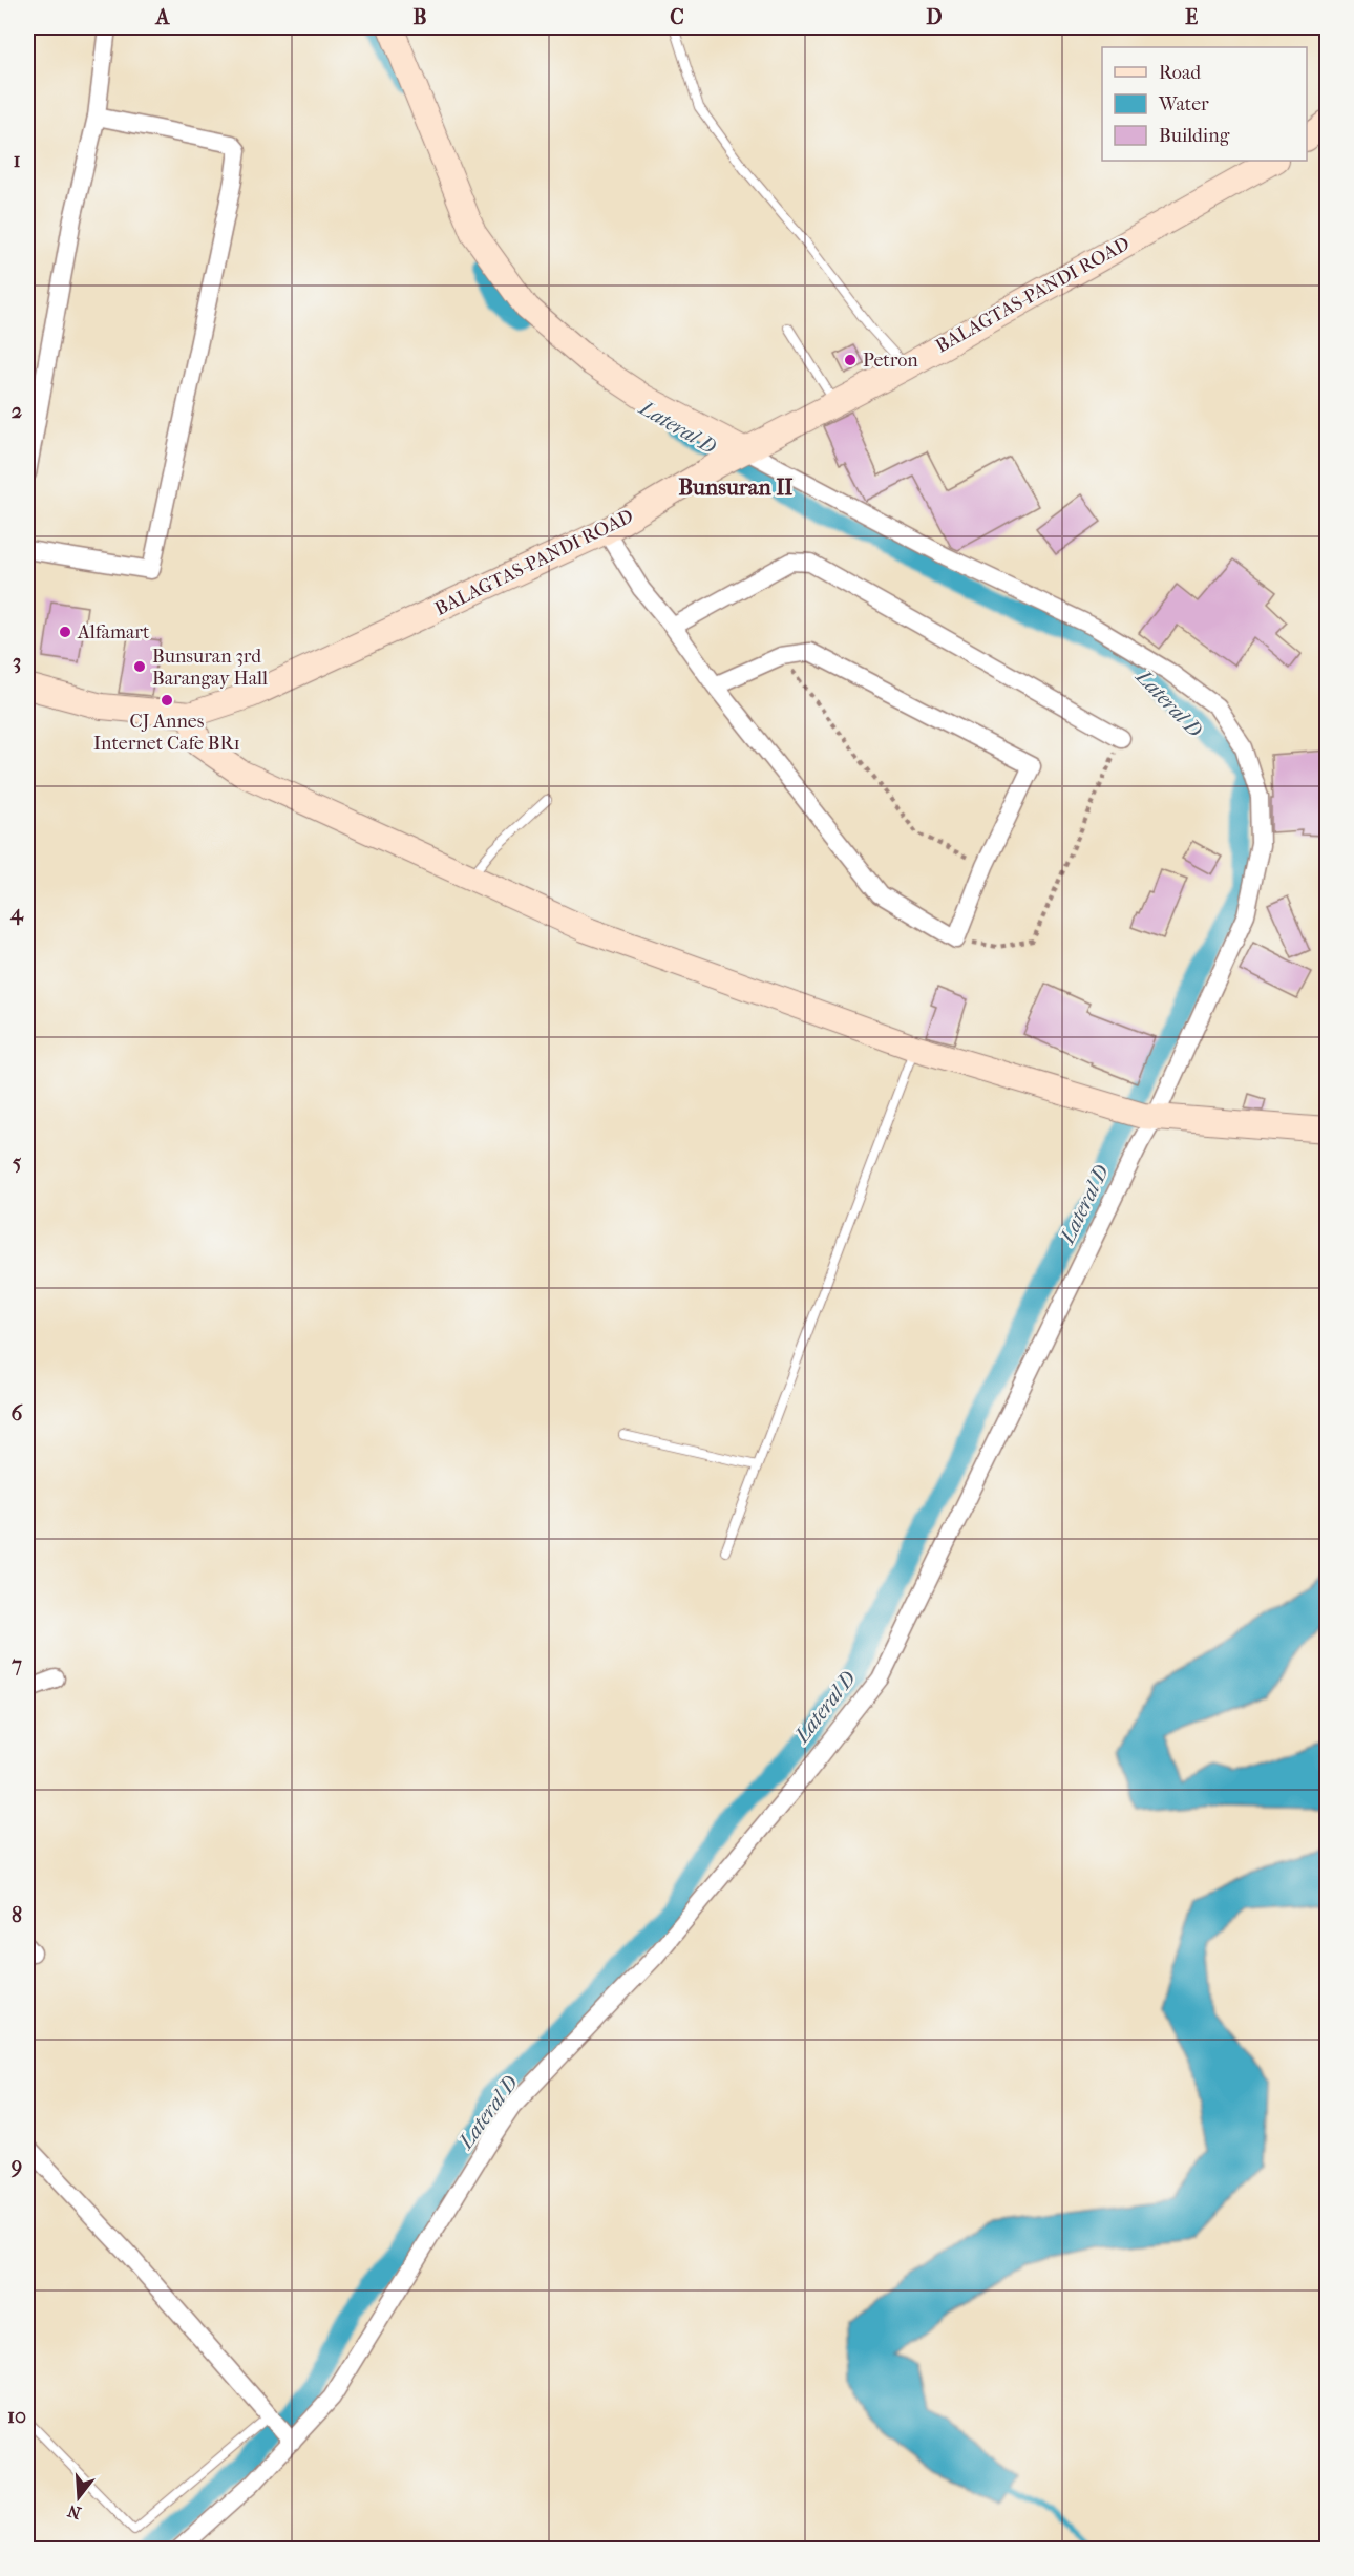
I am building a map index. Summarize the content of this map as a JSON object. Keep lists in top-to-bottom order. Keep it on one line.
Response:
{"streets":{"street":["BALAGTAS-PANDI ROAD"]},"districts":["Bunsuran II"],"water":["Lateral D"],"places":["Petron","Alfamart","Bunsuran 3rd Barangay Hall","CJ Annes Internet Cafe BR1"],"legend":["Road","Water","Building"],"north":"bottom","grid":{"columns":["A","B","C","D","E"],"rows":["1","2","3","4","5","6","7","8","9","10"]}}
